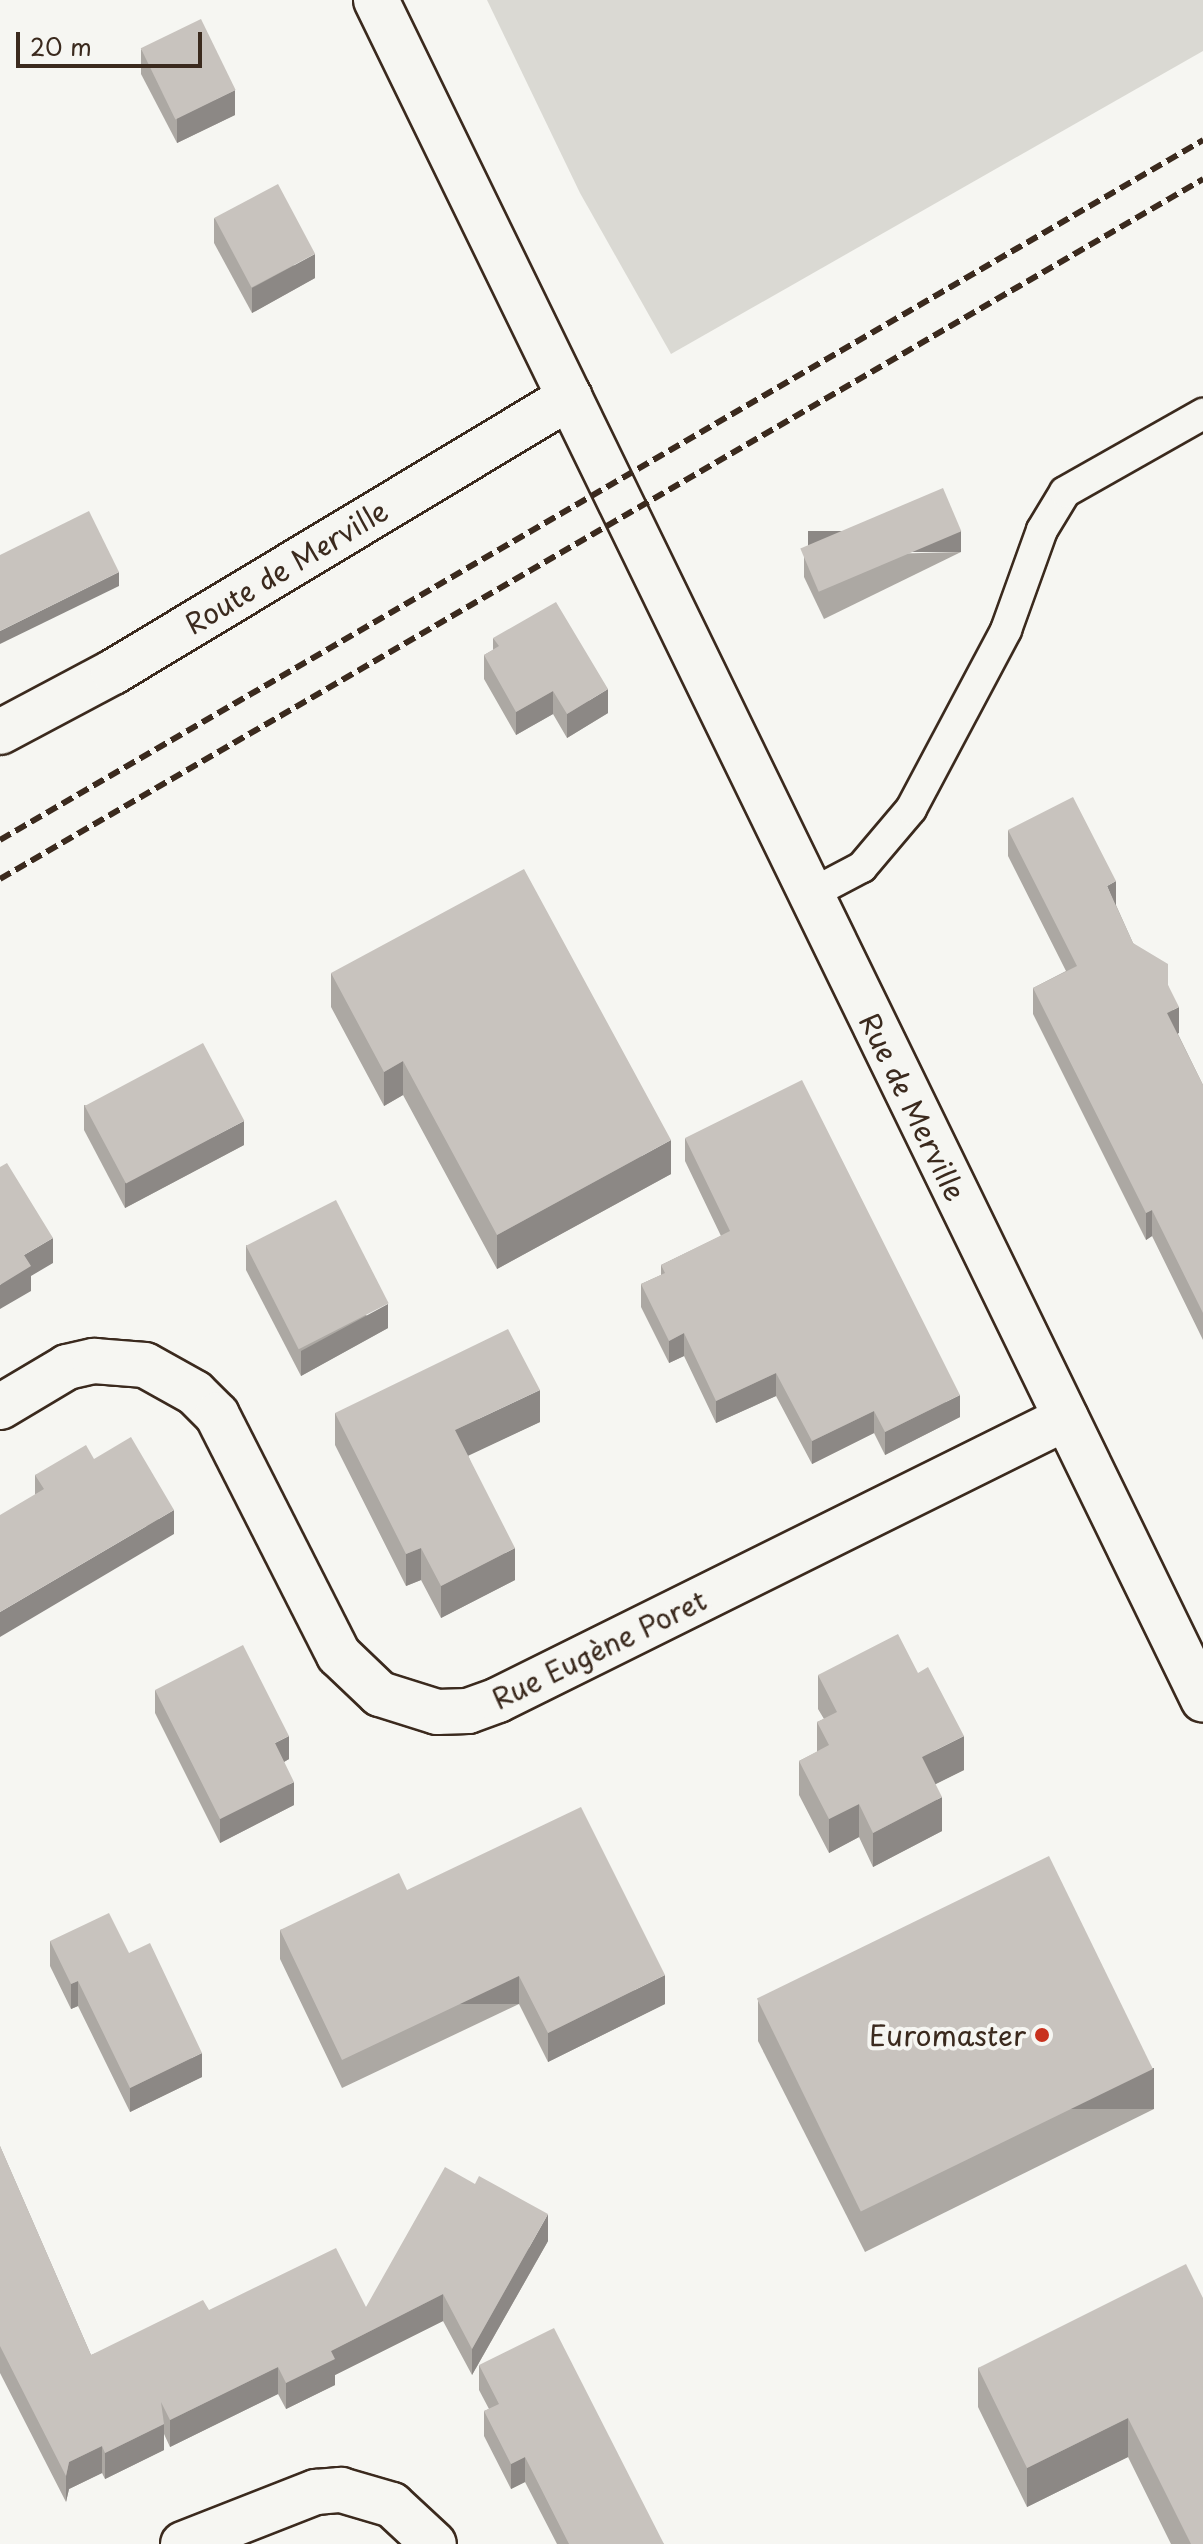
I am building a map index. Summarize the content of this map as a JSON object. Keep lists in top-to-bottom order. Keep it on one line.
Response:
{"streets":{"street":["Route de Merville","Rue de Merville","Rue Eugène Poret"]},"crossings":[["Route de Merville","Rue de Merville"],["Rue de Merville","Rue Eugène Poret"]],"places":["Euromaster"],"scale_bar":"20 m"}
